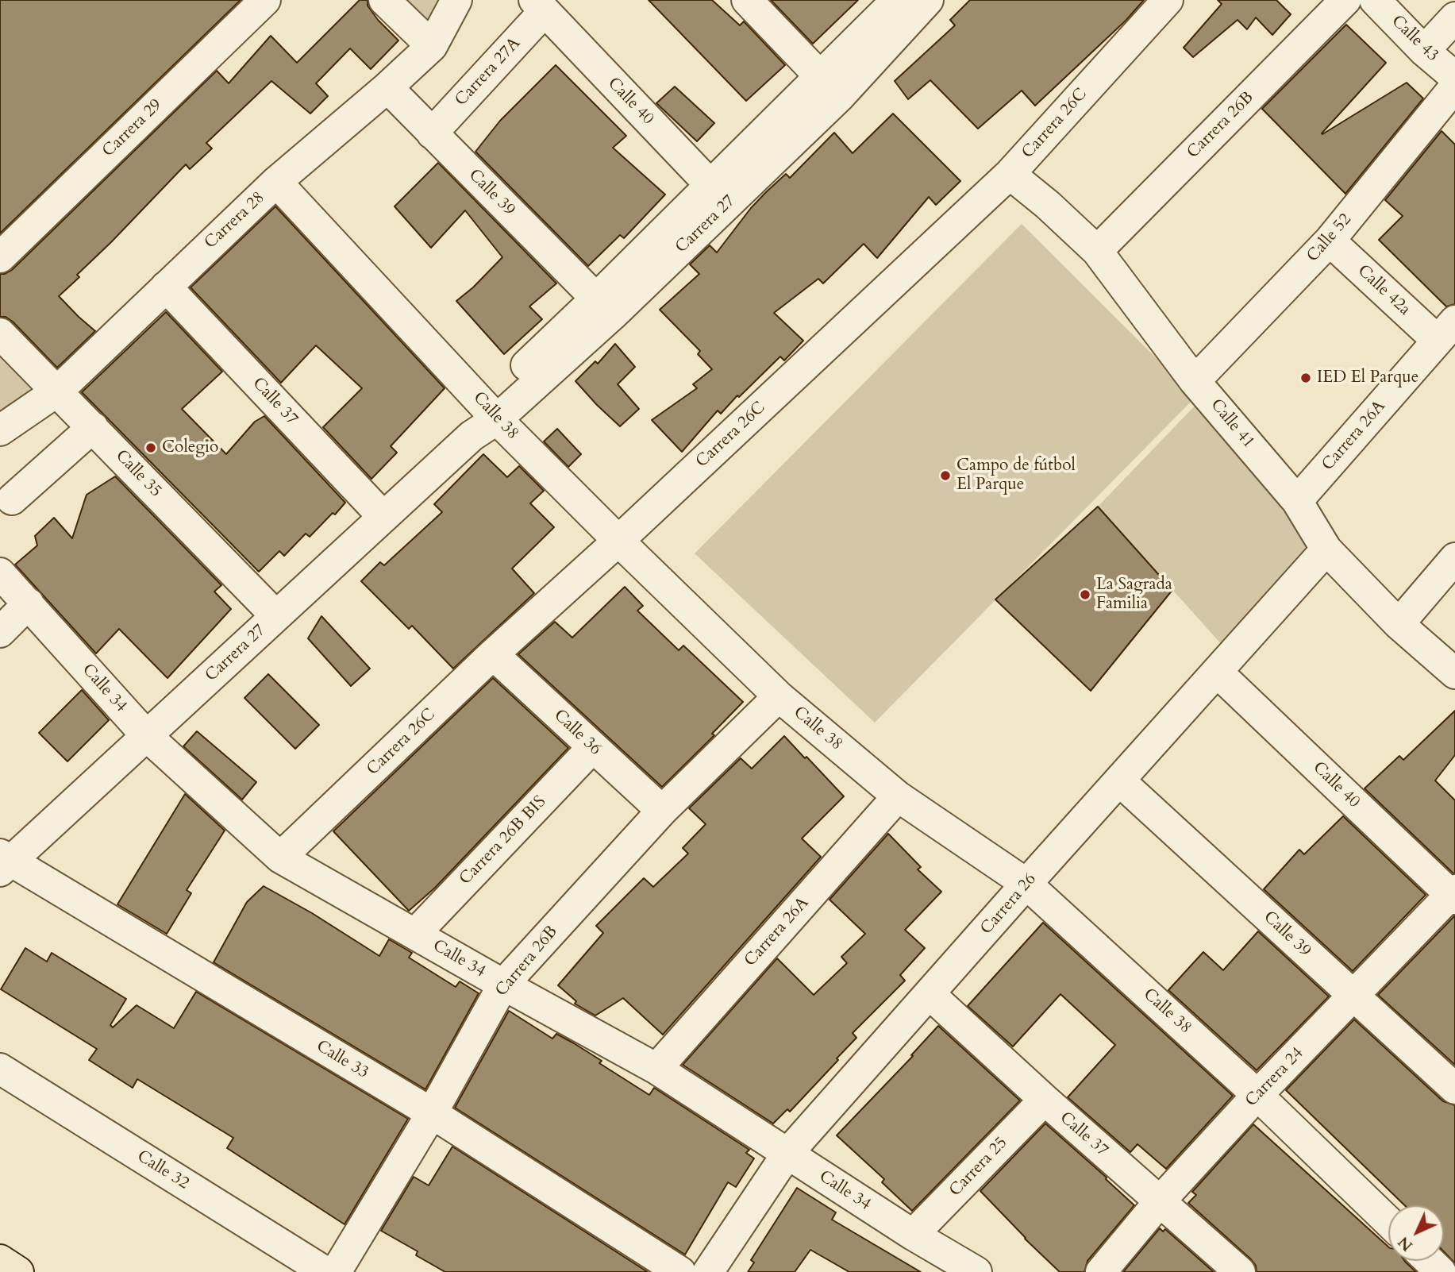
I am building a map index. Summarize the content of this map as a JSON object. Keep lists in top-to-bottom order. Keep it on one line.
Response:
{"streets":{"street":["Calle 43","Carrera 27A","Calle 40","Carrera 26C","Carrera 26B","Carrera 29","Calle 39","Carrera 28","Carrera 27","Calle 52","Calle 42a","Calle 37","Calle 38","Calle 41","Carrera 26A","Calle 35","Calle 34","Calle 36","Carrera 26B BIS","Carrera 26","Calle 33","Carrera 24","Carrera 25","Calle 32"]},"crossings":[["Carrera 27A","Calle 40"],["Carrera 27A","Calle 39"],["Calle 40","Carrera 27"],["Calle 40","Carrera 26"],["Calle 40","Carrera 24"],["Carrera 26C","Calle 38"],["Carrera 26C","Calle 41"],["Carrera 26C","Calle 34"],["Carrera 26C","Calle 36"],["Carrera 26B","Calle 38"],["Carrera 26B","Calle 41"],["Carrera 26B","Calle 34"],["Carrera 26B","Calle 36"],["Carrera 26B","Calle 33"],["Calle 39","Carrera 28"],["Calle 39","Carrera 27"],["Calle 39","Carrera 26"],["Calle 39","Carrera 24"],["Carrera 28","Calle 37"],["Carrera 28","Calle 38"],["Carrera 28","Calle 35"],["Carrera 27","Calle 37"],["Carrera 27","Calle 38"],["Carrera 27","Calle 35"],["Carrera 27","Calle 34"],["Carrera 27","Calle 33"],["Calle 52","Calle 42a"],["Calle 52","Calle 41"],["Calle 42a","Carrera 26A"],["Calle 37","Carrera 26"],["Calle 37","Carrera 24"],["Calle 37","Carrera 25"],["Calle 38","Carrera 26A"],["Calle 38","Carrera 26"],["Calle 38","Carrera 24"],["Calle 41","Carrera 26A"],["Calle 41","Carrera 26"],["Carrera 26A","Calle 34"],["Calle 34","Carrera 26B BIS"],["Calle 34","Carrera 26"],["Calle 34","Carrera 25"],["Calle 36","Carrera 26B BIS"]],"places":["IED El Parque","Colegio","Campo de fútbol El Parque","La Sagrada Familia"],"north":"bottom left"}
